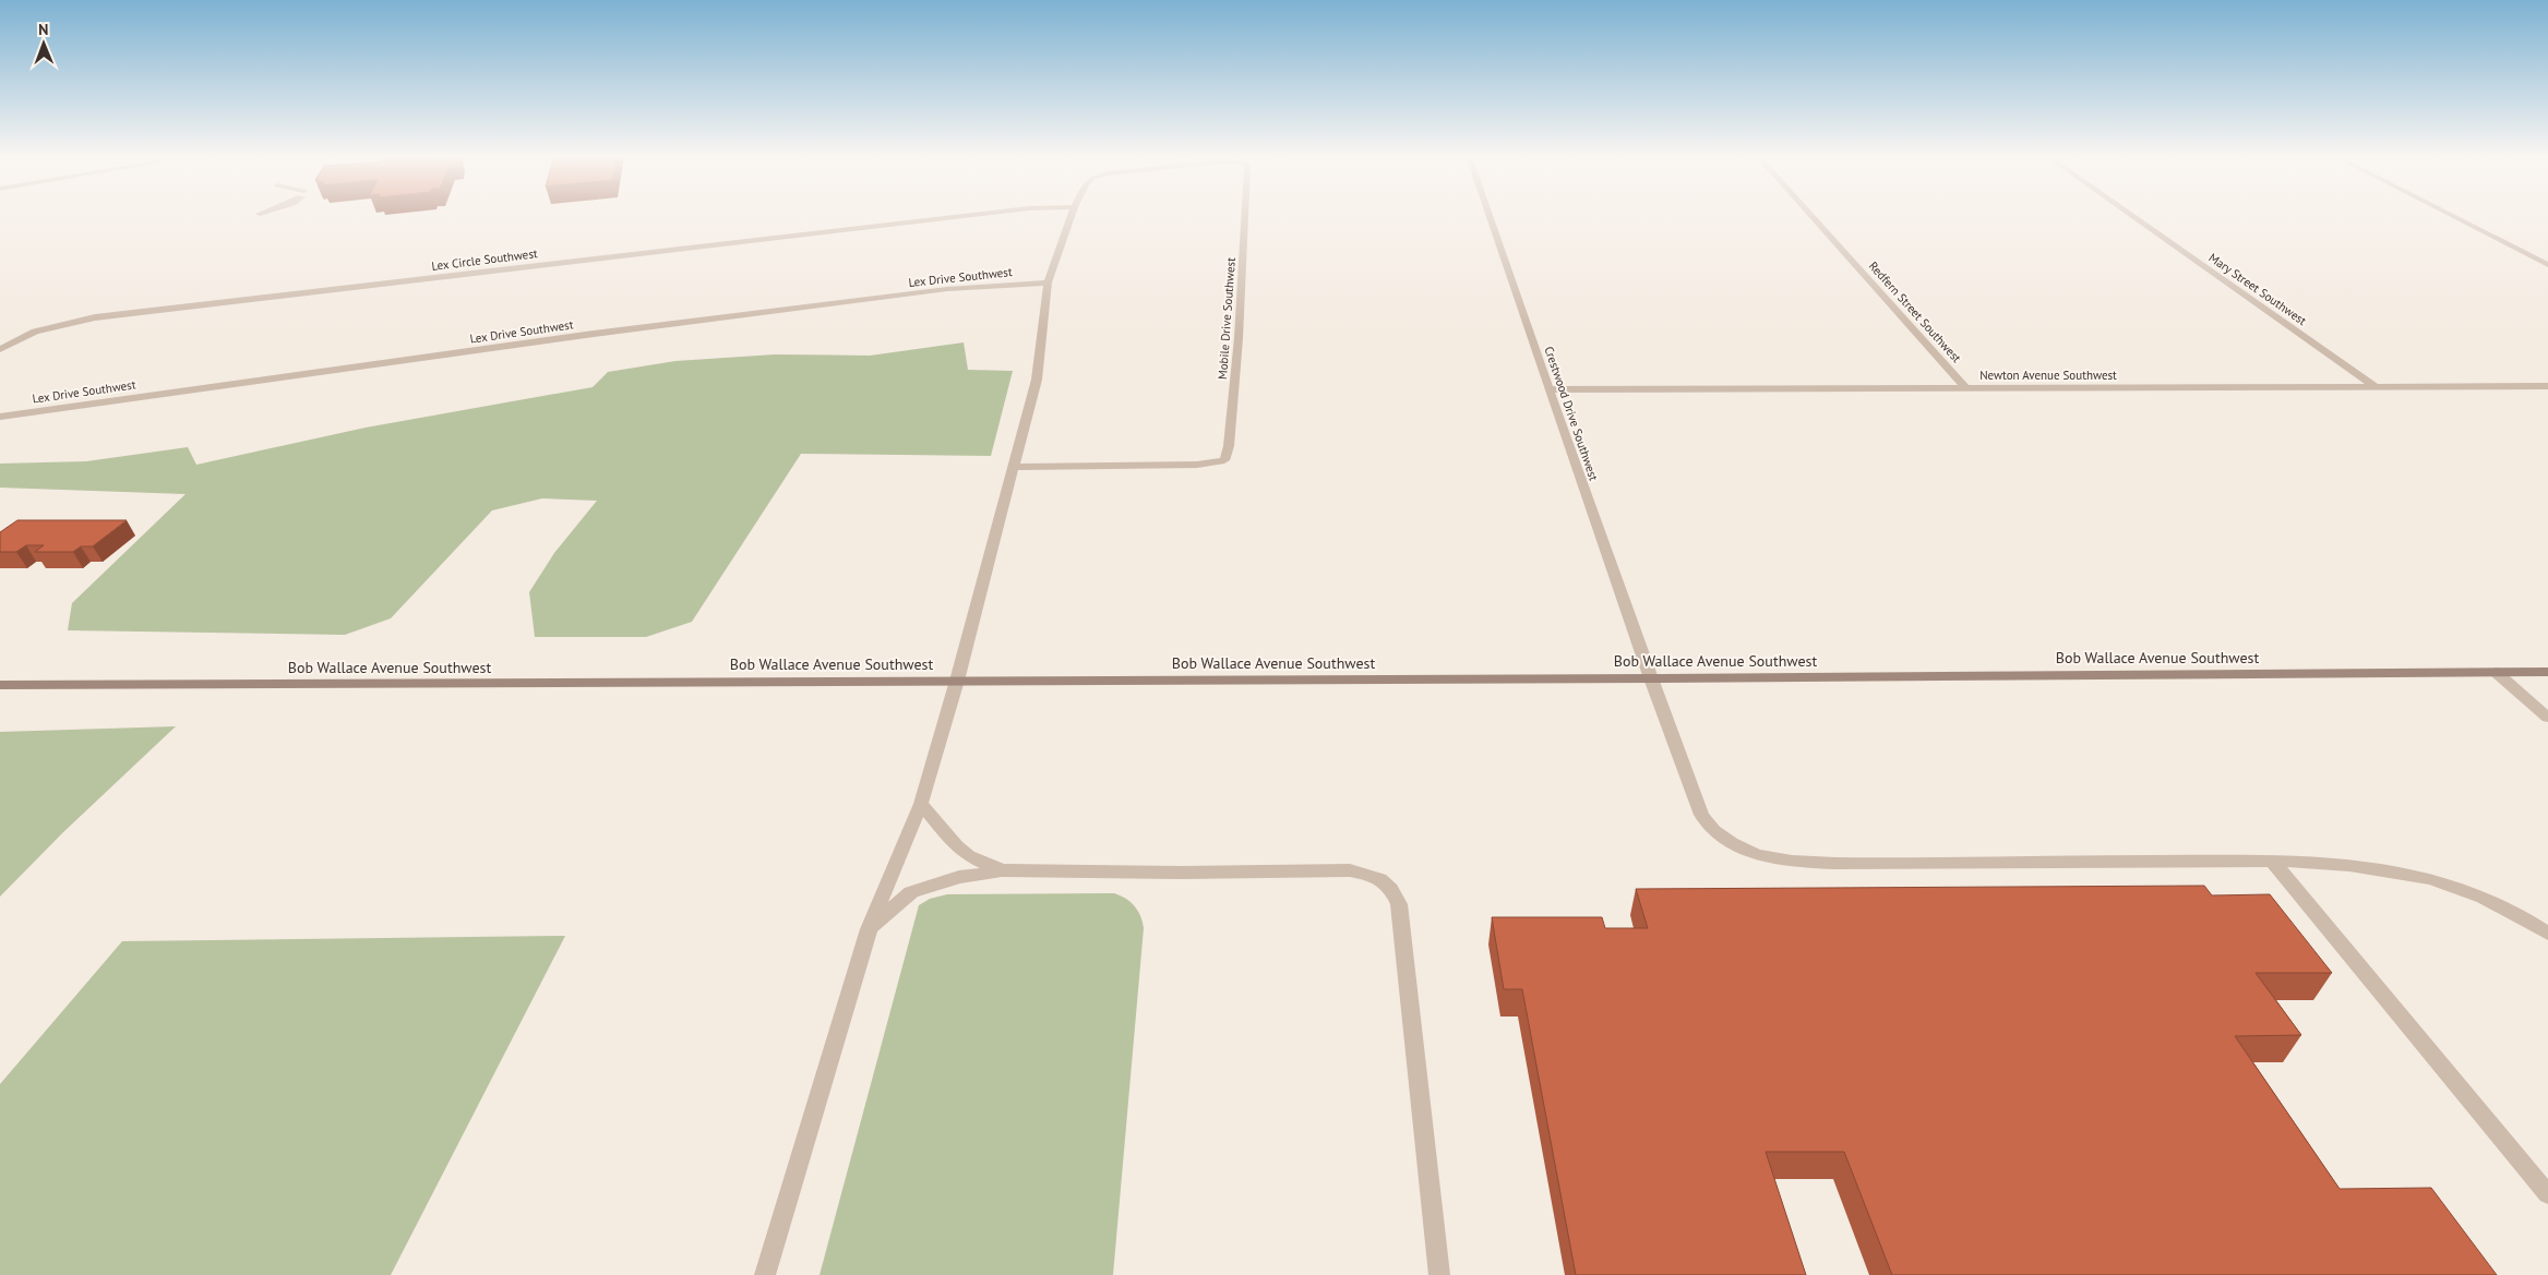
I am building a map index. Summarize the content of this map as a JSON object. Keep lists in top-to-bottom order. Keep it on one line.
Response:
{"streets":{"main road":["Bob Wallace Avenue Southwest"],"street":["Lex Circle Southwest","Lex Drive Southwest","Mary Street Southwest","Redfern Street Southwest","Mobile Drive Southwest","Newton Avenue Southwest","Crestwood Drive Southwest"]},"crossings":[["Lex Drive Southwest","Mobile Drive Southwest"],["Mary Street Southwest","Newton Avenue Southwest"],["Redfern Street Southwest","Newton Avenue Southwest"],["Mobile Drive Southwest","Bob Wallace Avenue Southwest"],["Newton Avenue Southwest","Crestwood Drive Southwest"],["Crestwood Drive Southwest","Bob Wallace Avenue Southwest"]],"north":"top"}
